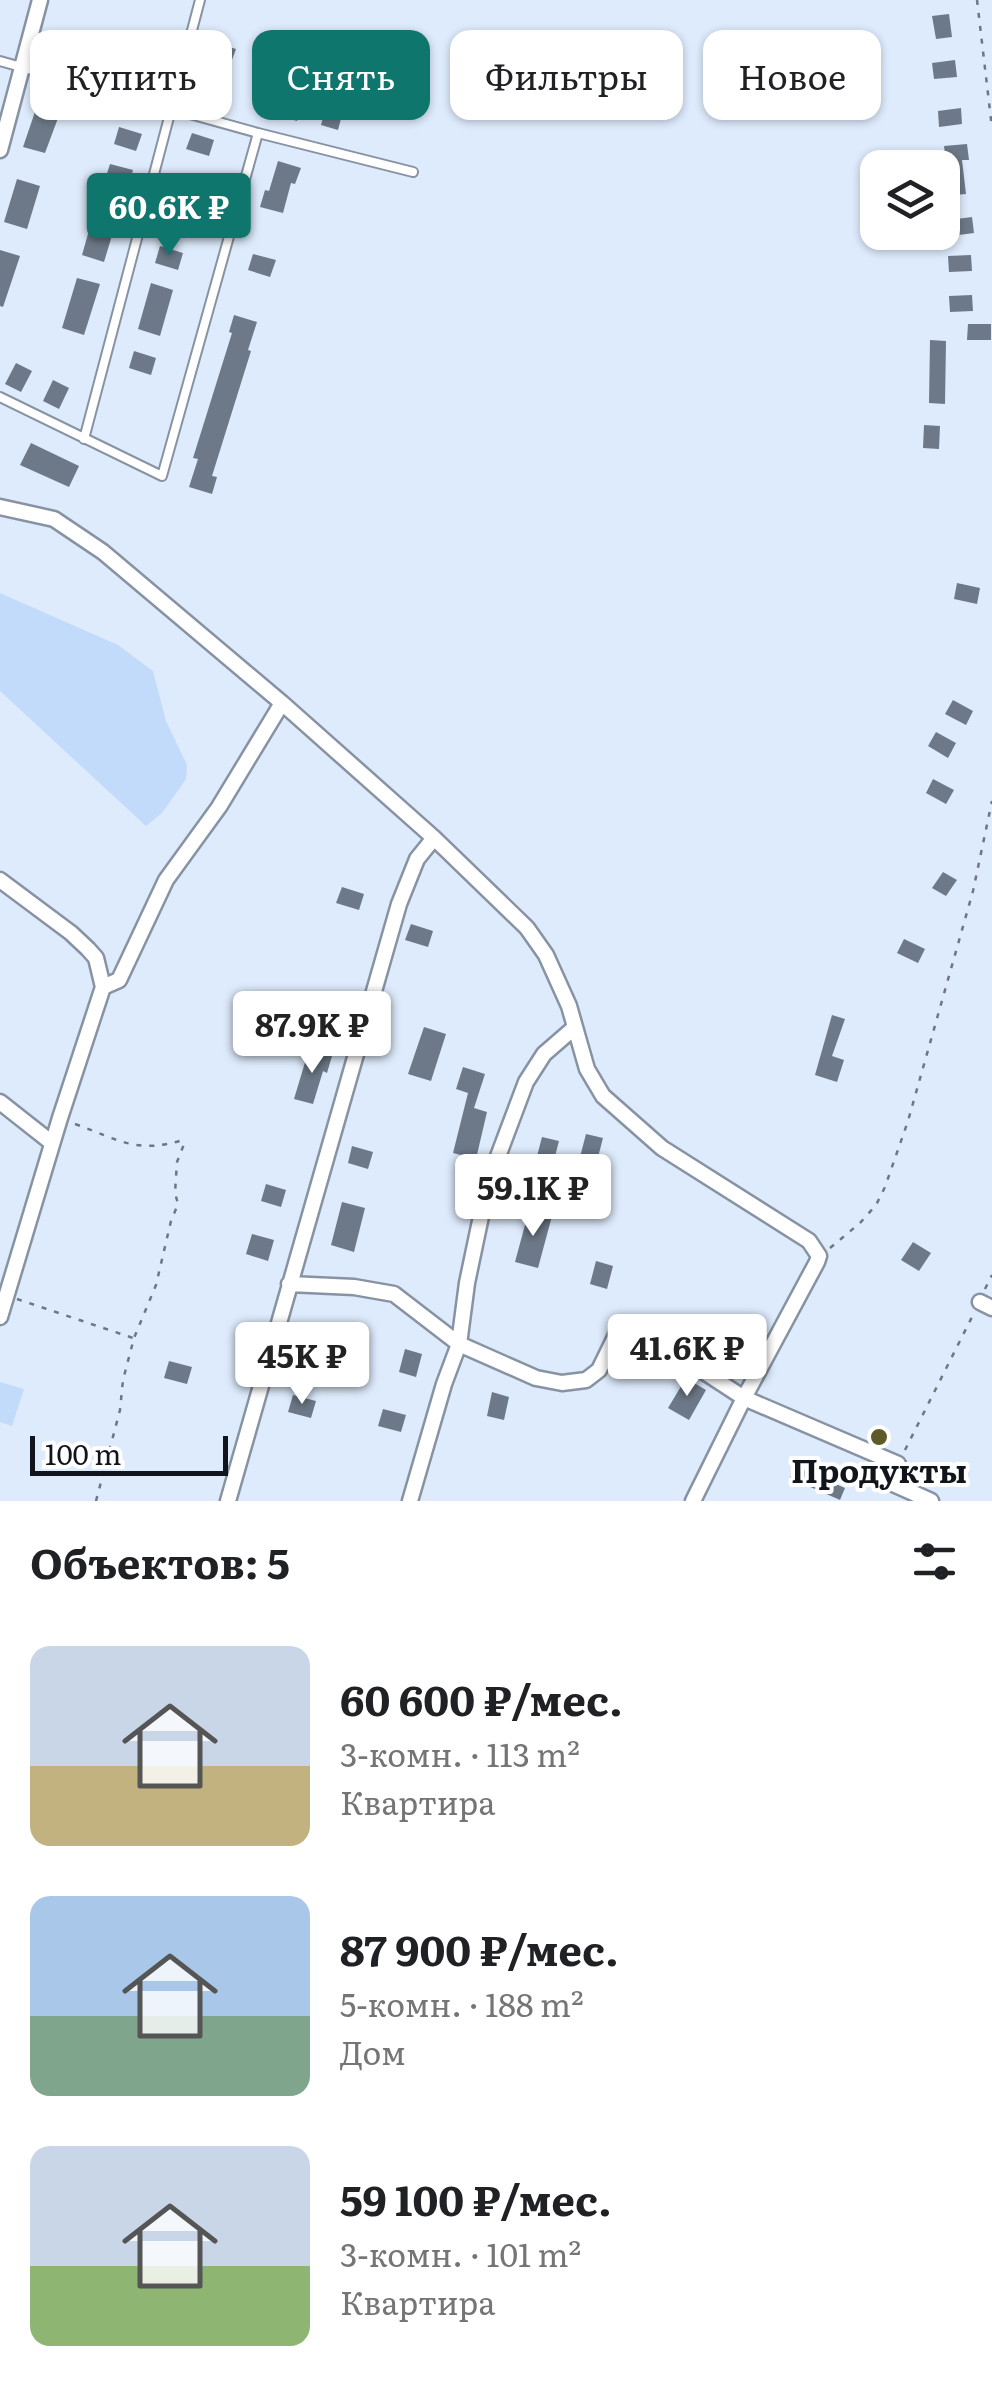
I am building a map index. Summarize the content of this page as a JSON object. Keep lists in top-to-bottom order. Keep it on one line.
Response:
{"places":["Продукты"],"scale_bar":"100 m","page":{"chip":["Купить","Снять","Фильтры","Новое"],"price":["60.6K ₽","87.9K ₽","59.1K ₽","41.6K ₽","45K ₽"],"scale":"100 m","heading":"Объектов: 5","list":[{"name":"60 600 ₽/мес.","note":"3-комн. · 113 m² · Квартира"},{"name":"87 900 ₽/мес.","note":"5-комн. · 188 m² · Дом"},{"name":"59 100 ₽/мес.","note":"3-комн. · 101 m² · Квартира"}]}}
